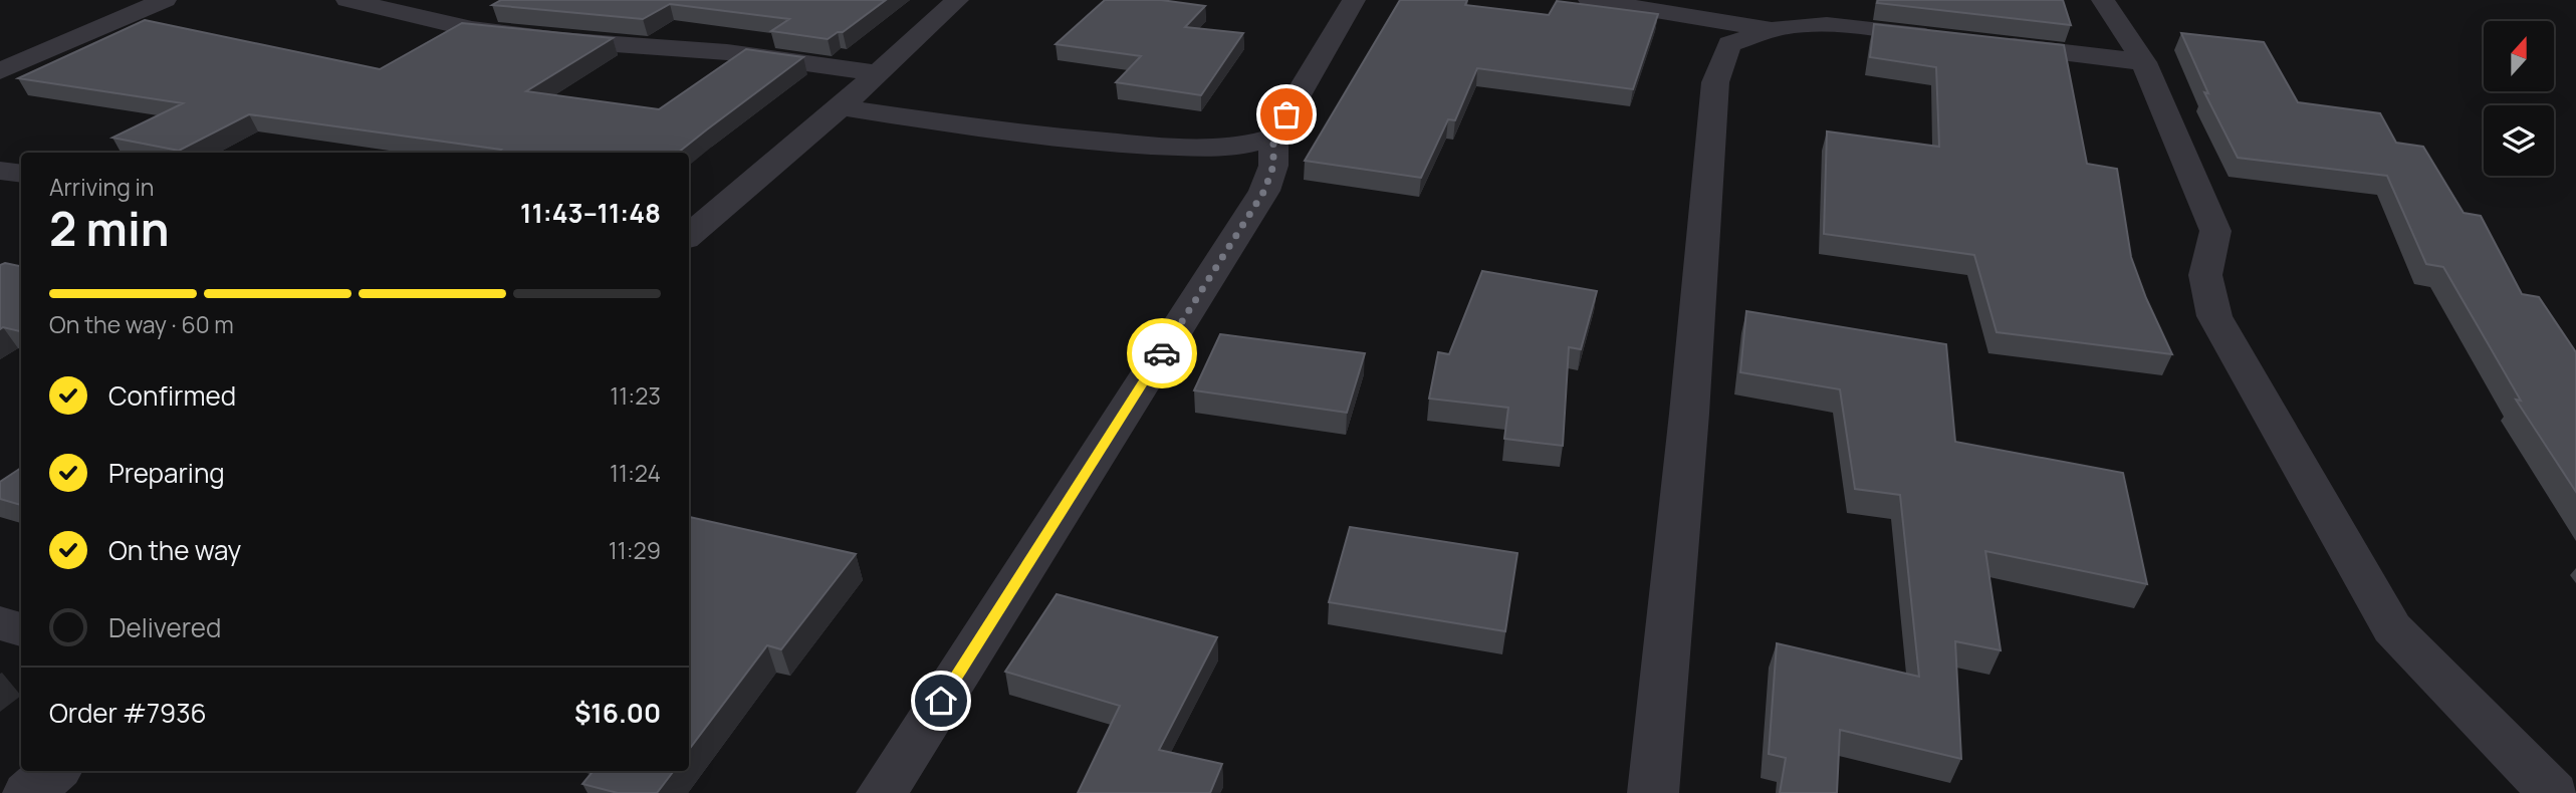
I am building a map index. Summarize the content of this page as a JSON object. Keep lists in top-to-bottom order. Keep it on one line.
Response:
{"north":"top","page":{"heading":["2 min","Arriving in","11:43–11:48"],"panel":["Order #7936","$16.00"],"bar":"On the way · 60 m","list":[["Confirmed","11:23"],["Preparing","11:24"],["On the way","11:29"],"Delivered"]}}
